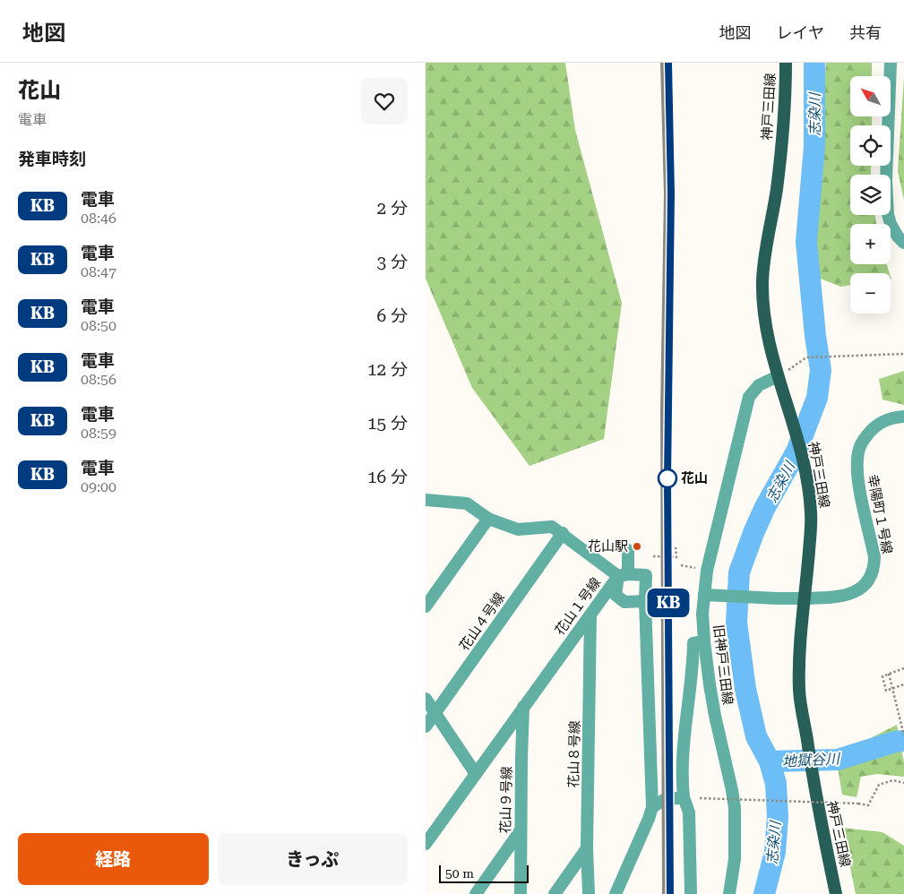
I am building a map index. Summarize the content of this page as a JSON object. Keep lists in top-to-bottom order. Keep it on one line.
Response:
{"streets":{"main road":["神戸三田線"],"street":["幸陽町１号線","花山１号線","花山４号線","旧神戸三田線","花山８号線","花山９号線"]},"crossings":[["神戸三田線","幸陽町１号線"],["神戸三田線","旧神戸三田線"],["幸陽町１号線","旧神戸三田線"],["花山１号線","花山８号線"],["花山１号線","花山９号線"]],"water":["志染川","地獄谷川"],"places":["花山","花山駅"],"scale_bar":"50 m","north":"top left","page":{"header":"地図","nav":["地図","レイヤ","共有"],"heading":[["花山","電車"],"発車時刻"],"on_map":"KB","map_buttons":["+","−"],"list":[{"mark":"KB","name":"電車","note":"08:46","value":"2 分"},{"mark":"KB","name":"電車","note":"08:47","value":"3 分"},{"mark":"KB","name":"電車","note":"08:50","value":"6 分"},{"mark":"KB","name":"電車","note":"08:56","value":"12 分"},{"mark":"KB","name":"電車","note":"08:59","value":"15 分"},{"mark":"KB","name":"電車","note":"09:00","value":"16 分"}],"buttons":["経路","きっぷ"],"scale":"50 m"}}
